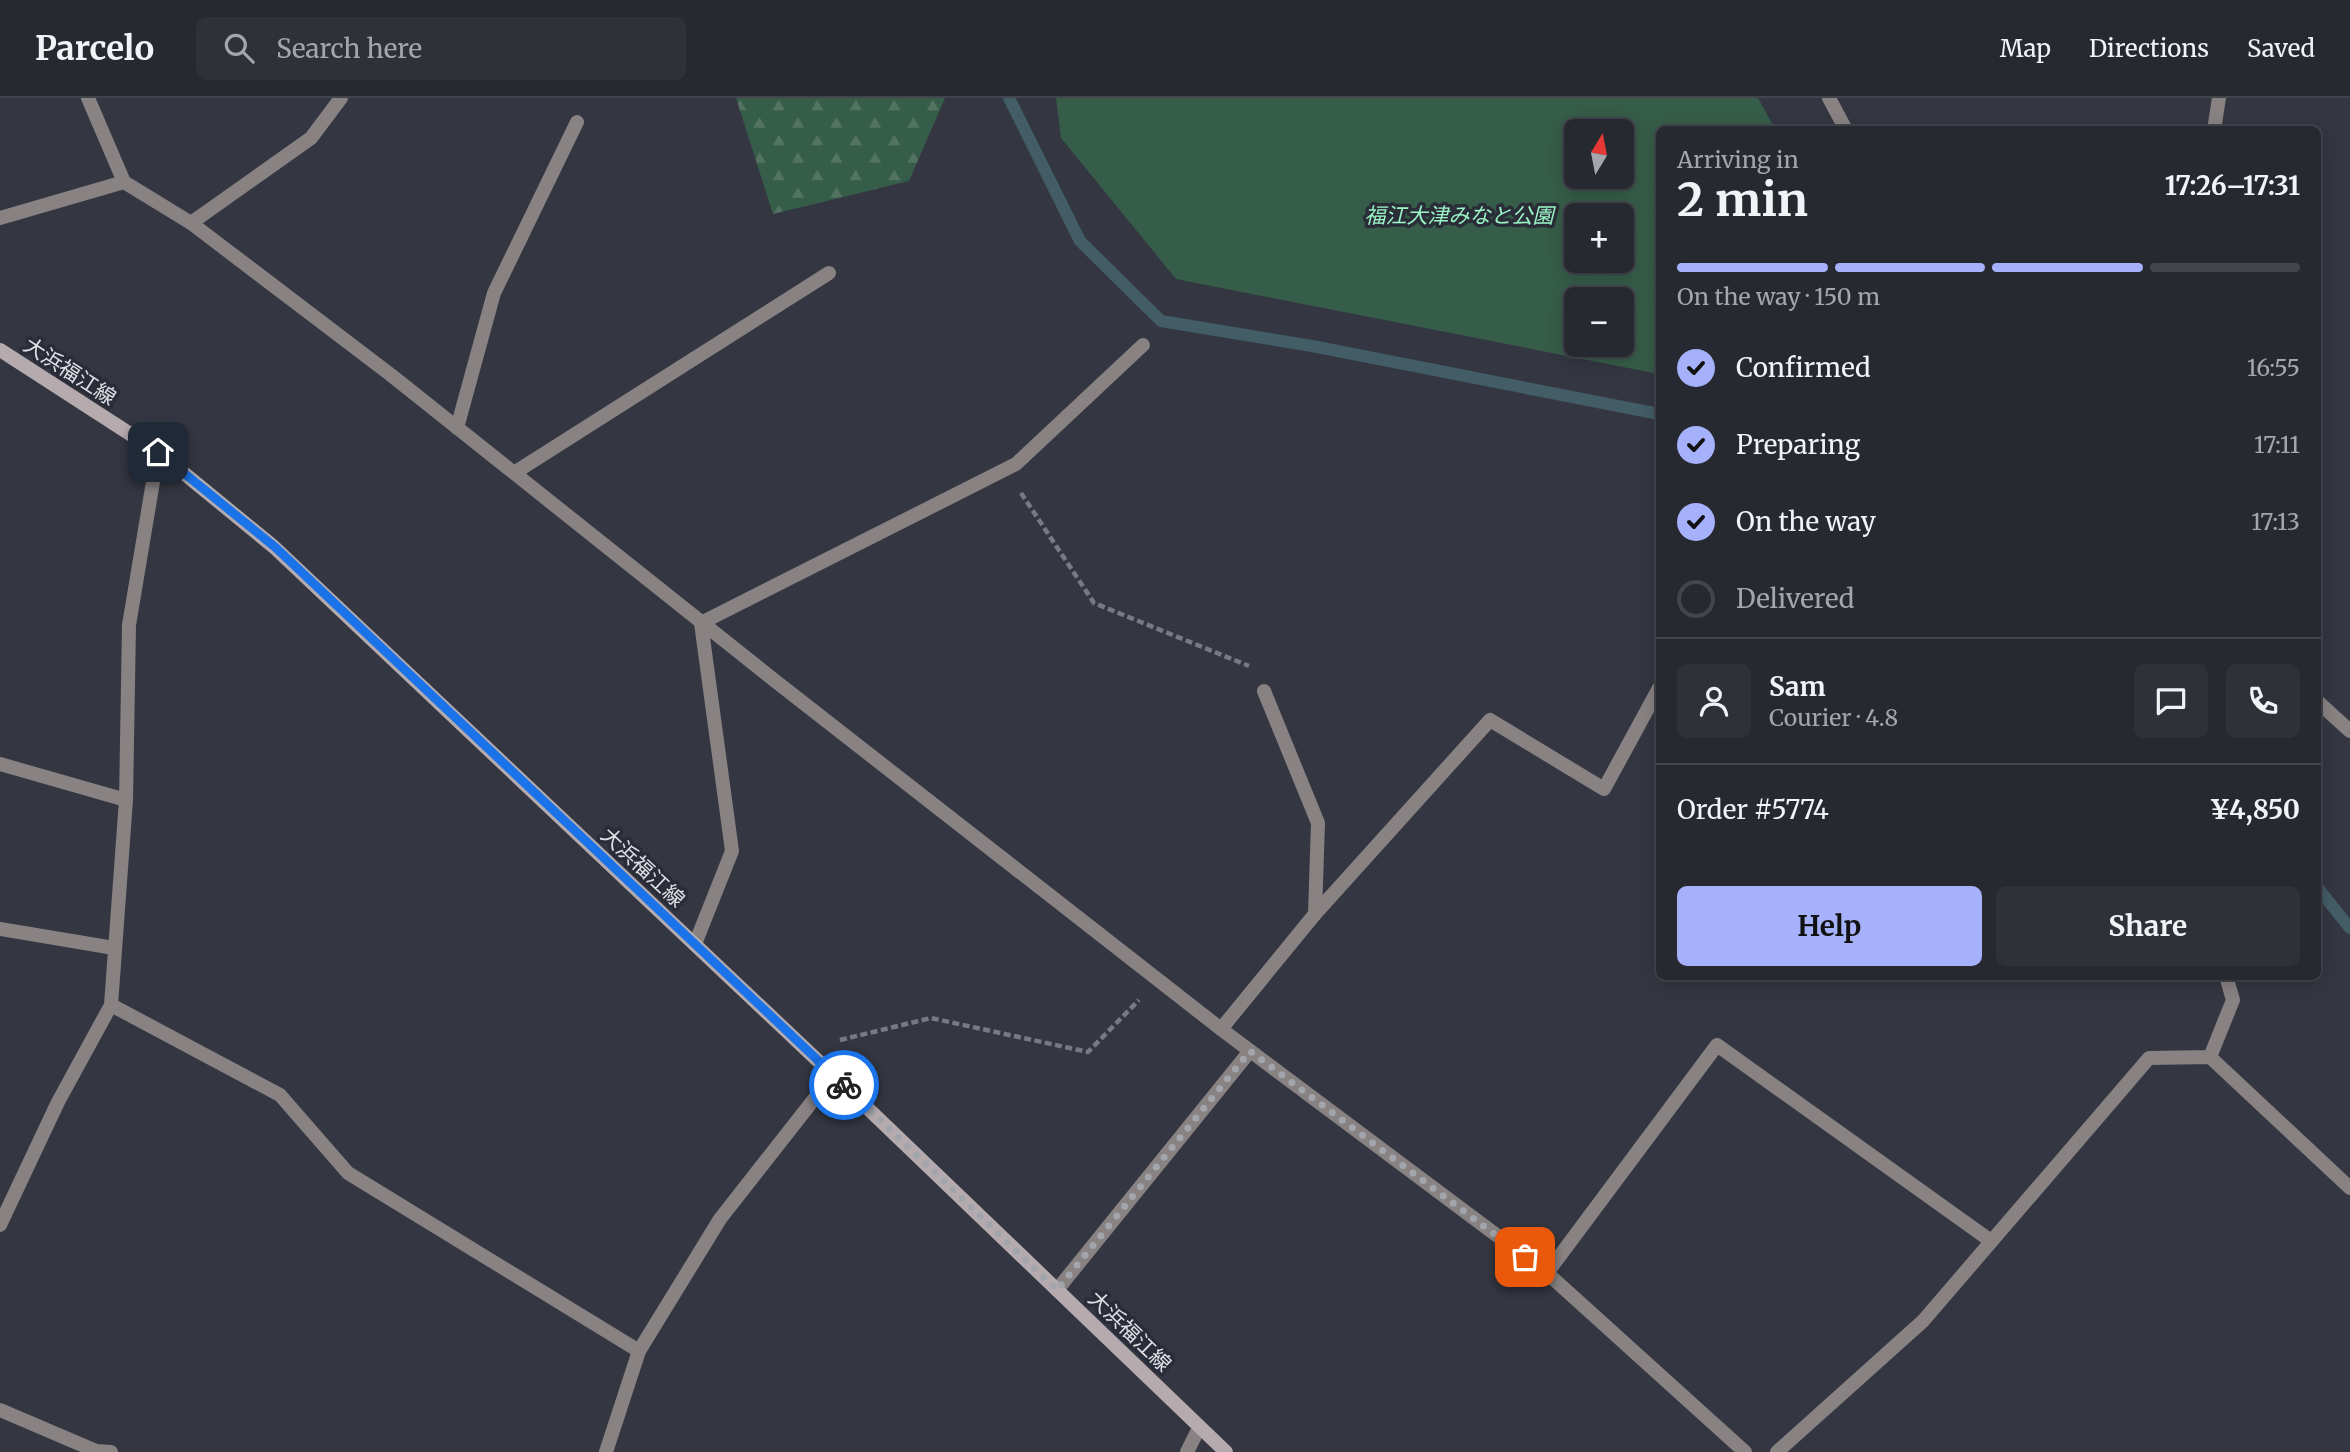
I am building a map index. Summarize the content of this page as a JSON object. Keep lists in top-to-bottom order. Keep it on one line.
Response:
{"streets":{"main road":["大浜福江線"]},"parks":["福江大津みなと公園"],"north":"top","page":{"header":"Parcelo","search":"Search here","nav":["Map","Directions","Saved"],"map_buttons":["+","−"],"heading":["2 min","Arriving in","17:26–17:31"],"panel":["Sam","Courier · 4.8","Order #5774","¥4,850"],"bar":"On the way · 150 m","list":[["Confirmed","16:55"],["Preparing","17:11"],["On the way","17:13"],"Delivered"],"buttons":["Help","Share"]}}
